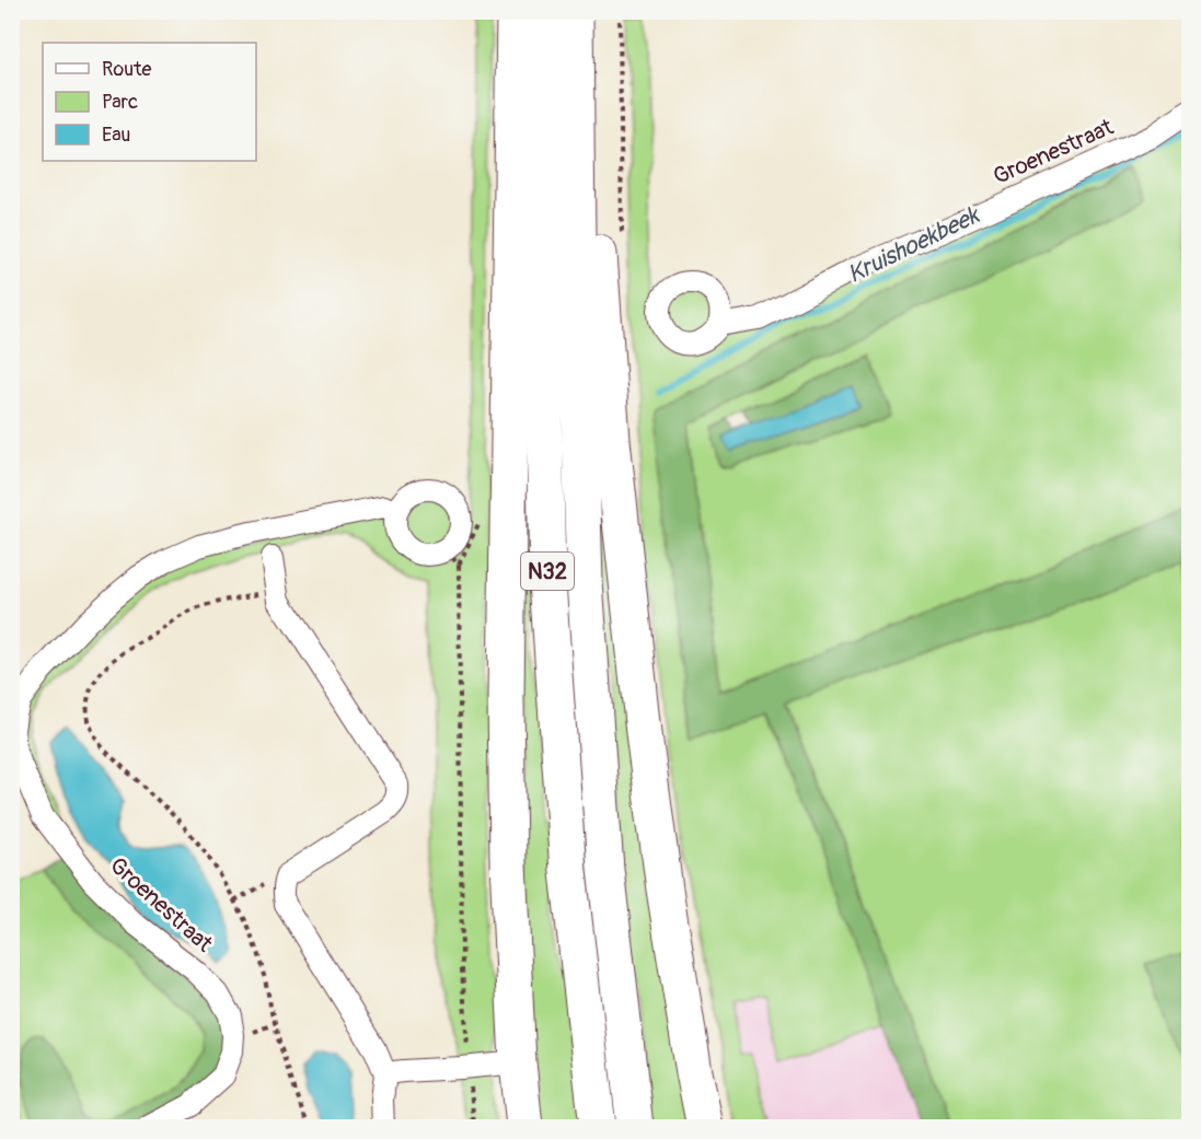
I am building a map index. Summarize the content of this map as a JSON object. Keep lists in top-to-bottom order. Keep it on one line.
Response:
{"streets":{"highway":["N32"],"street":["Groenestraat"]},"water":["Kruishoekbeek"],"legend":["Route","Parc","Eau"]}
